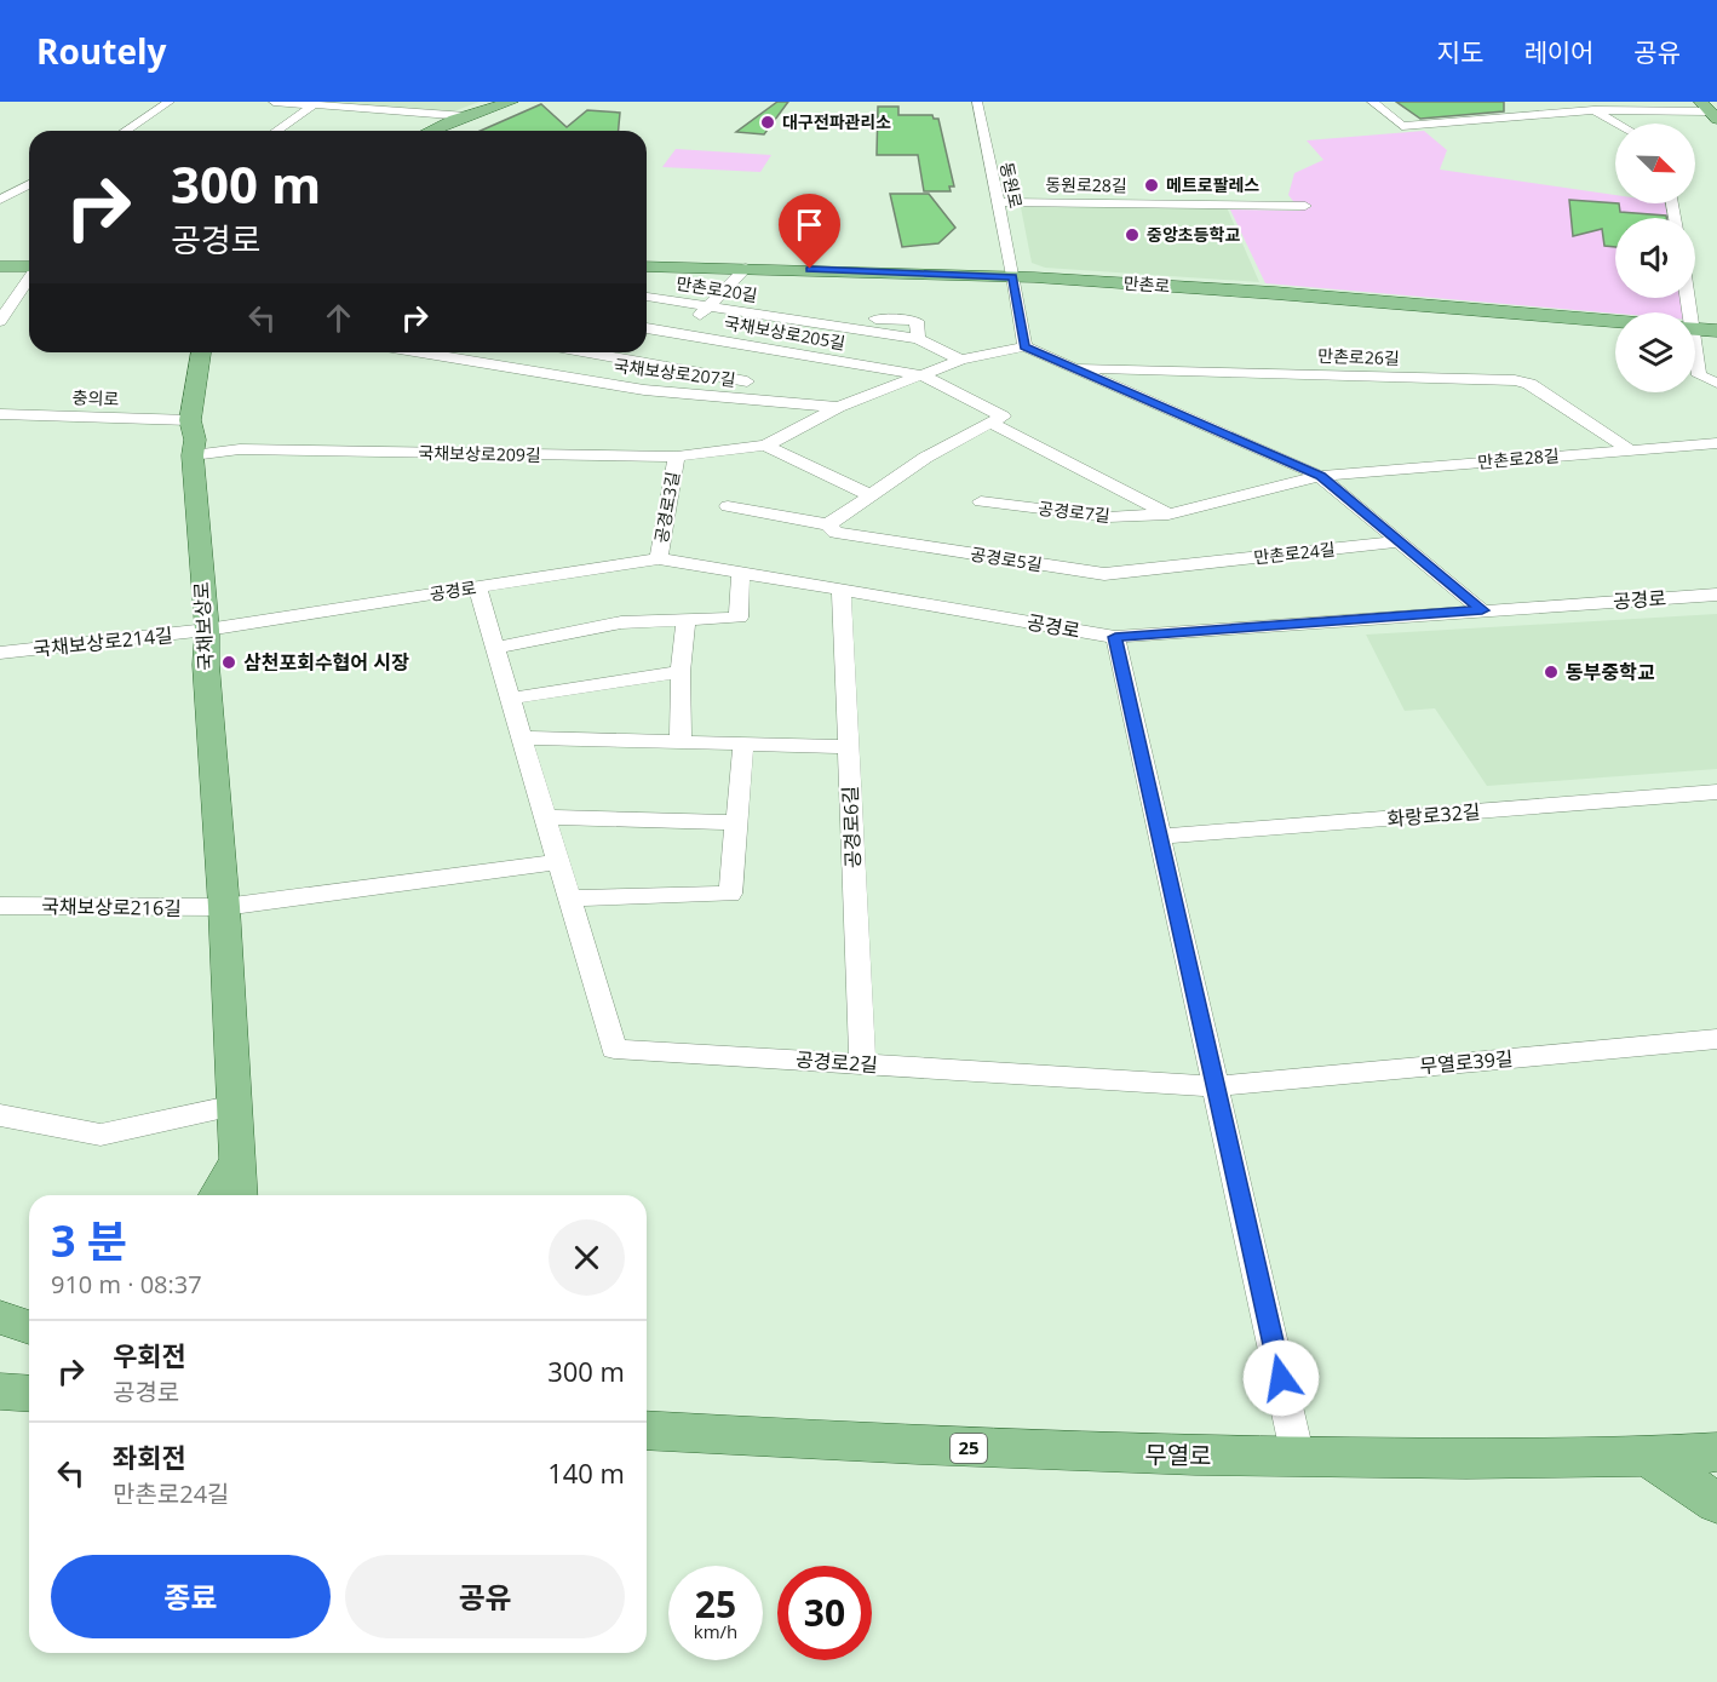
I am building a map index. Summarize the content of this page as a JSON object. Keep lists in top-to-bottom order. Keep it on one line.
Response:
{"streets":{"main road":["만촌로","국채보상로","25","무열로"],"street":["동원로","동원로28길","만촌로20길","국채보상로205길","만촌로26길","국채보상로207길","충의로","국채보상로209길","만촌로28길","공경로3길","공경로7길","만촌로24길","공경로5길","공경로","국채보상로214길","화랑로32길","공경로6길","국채보상로216길","공경로2길","무열로39길"]},"crossings":[["동원로","동원로28길"],["동원로","만촌로"],["만촌로20길","국채보상로209길"],["국채보상로205길","국채보상로209길"],["만촌로26길","만촌로28길"],["국채보상로207길","국채보상로209길"],["충의로","국채보상로"],["국채보상로209길","공경로3길"],["국채보상로209길","국채보상로"],["공경로3길","공경로"],["만촌로24길","공경로5길"],["공경로","국채보상로"],["공경로","국채보상로214길"],["공경로","공경로6길"],["공경로","공경로2길"],["국채보상로","국채보상로214길"],["국채보상로","국채보상로216길"],["공경로6길","공경로2길"],["공경로2길","무열로39길"]],"places":["대구전파관리소","메트로팔레스","중앙초등학교","삼천포회수협어 시장","동부중학교"],"north":"bottom right","page":{"header":"Routely","nav":["지도","레이어","공유"],"turn":["300 m","공경로"],"heading":["3 분","910 m · 08:37"],"list":[{"name":"우회전","note":"공경로","value":"300 m"},{"name":"좌회전","note":"만촌로24길","value":"140 m"}],"buttons":["종료","공유"],"speed":"25 km/h","limit":"30"}}
